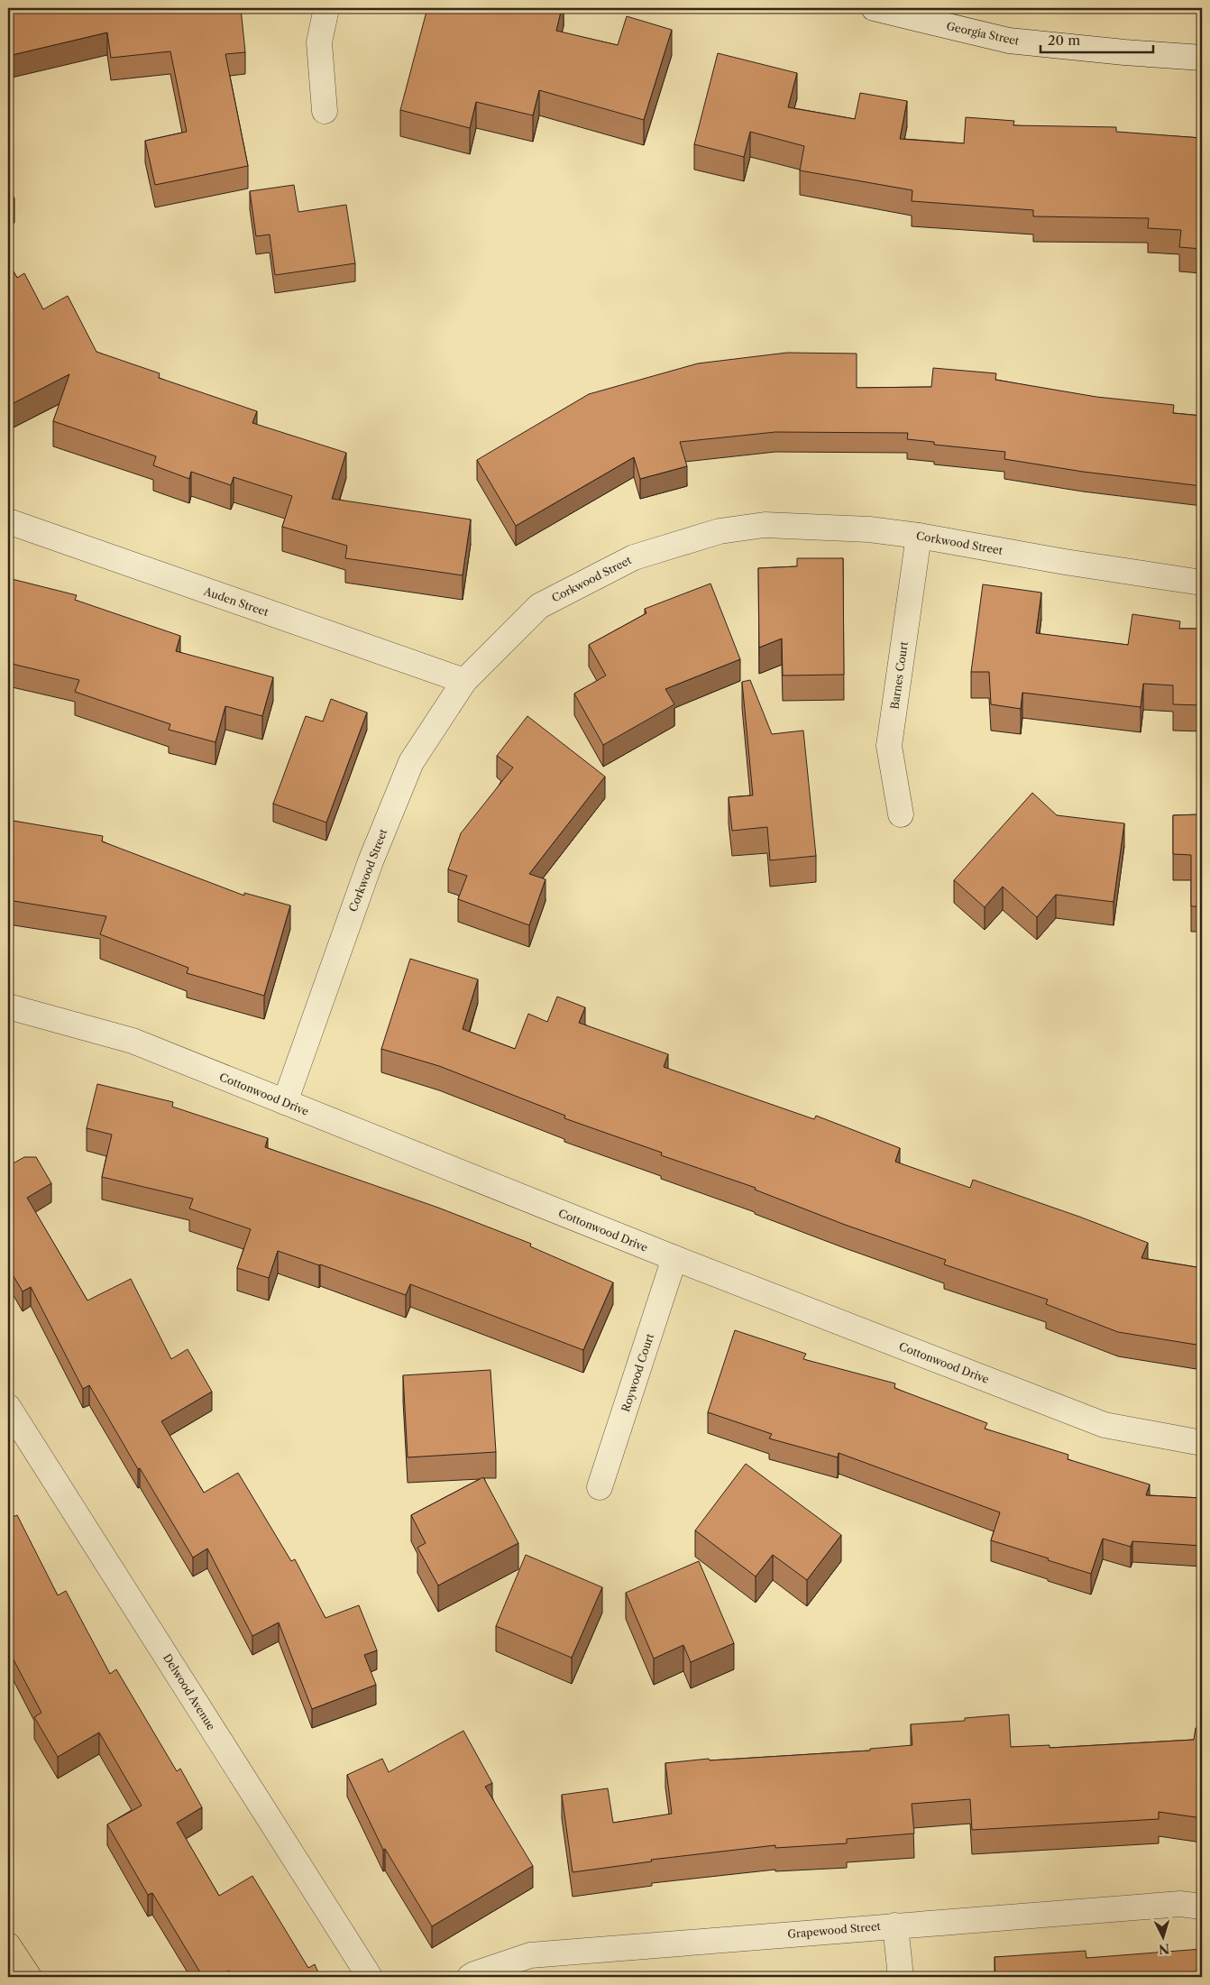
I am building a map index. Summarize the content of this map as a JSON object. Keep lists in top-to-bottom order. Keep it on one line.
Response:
{"streets":{"street":["Georgia Street","Corkwood Street","Auden Street","Barnes Court","Cottonwood Drive","Roywood Court","Delwood Avenue","Grapewood Street"]},"crossings":[["Corkwood Street","Auden Street"],["Corkwood Street","Barnes Court"],["Corkwood Street","Cottonwood Drive"],["Cottonwood Drive","Roywood Court"]],"scale_bar":"20 m","north":"bottom"}
